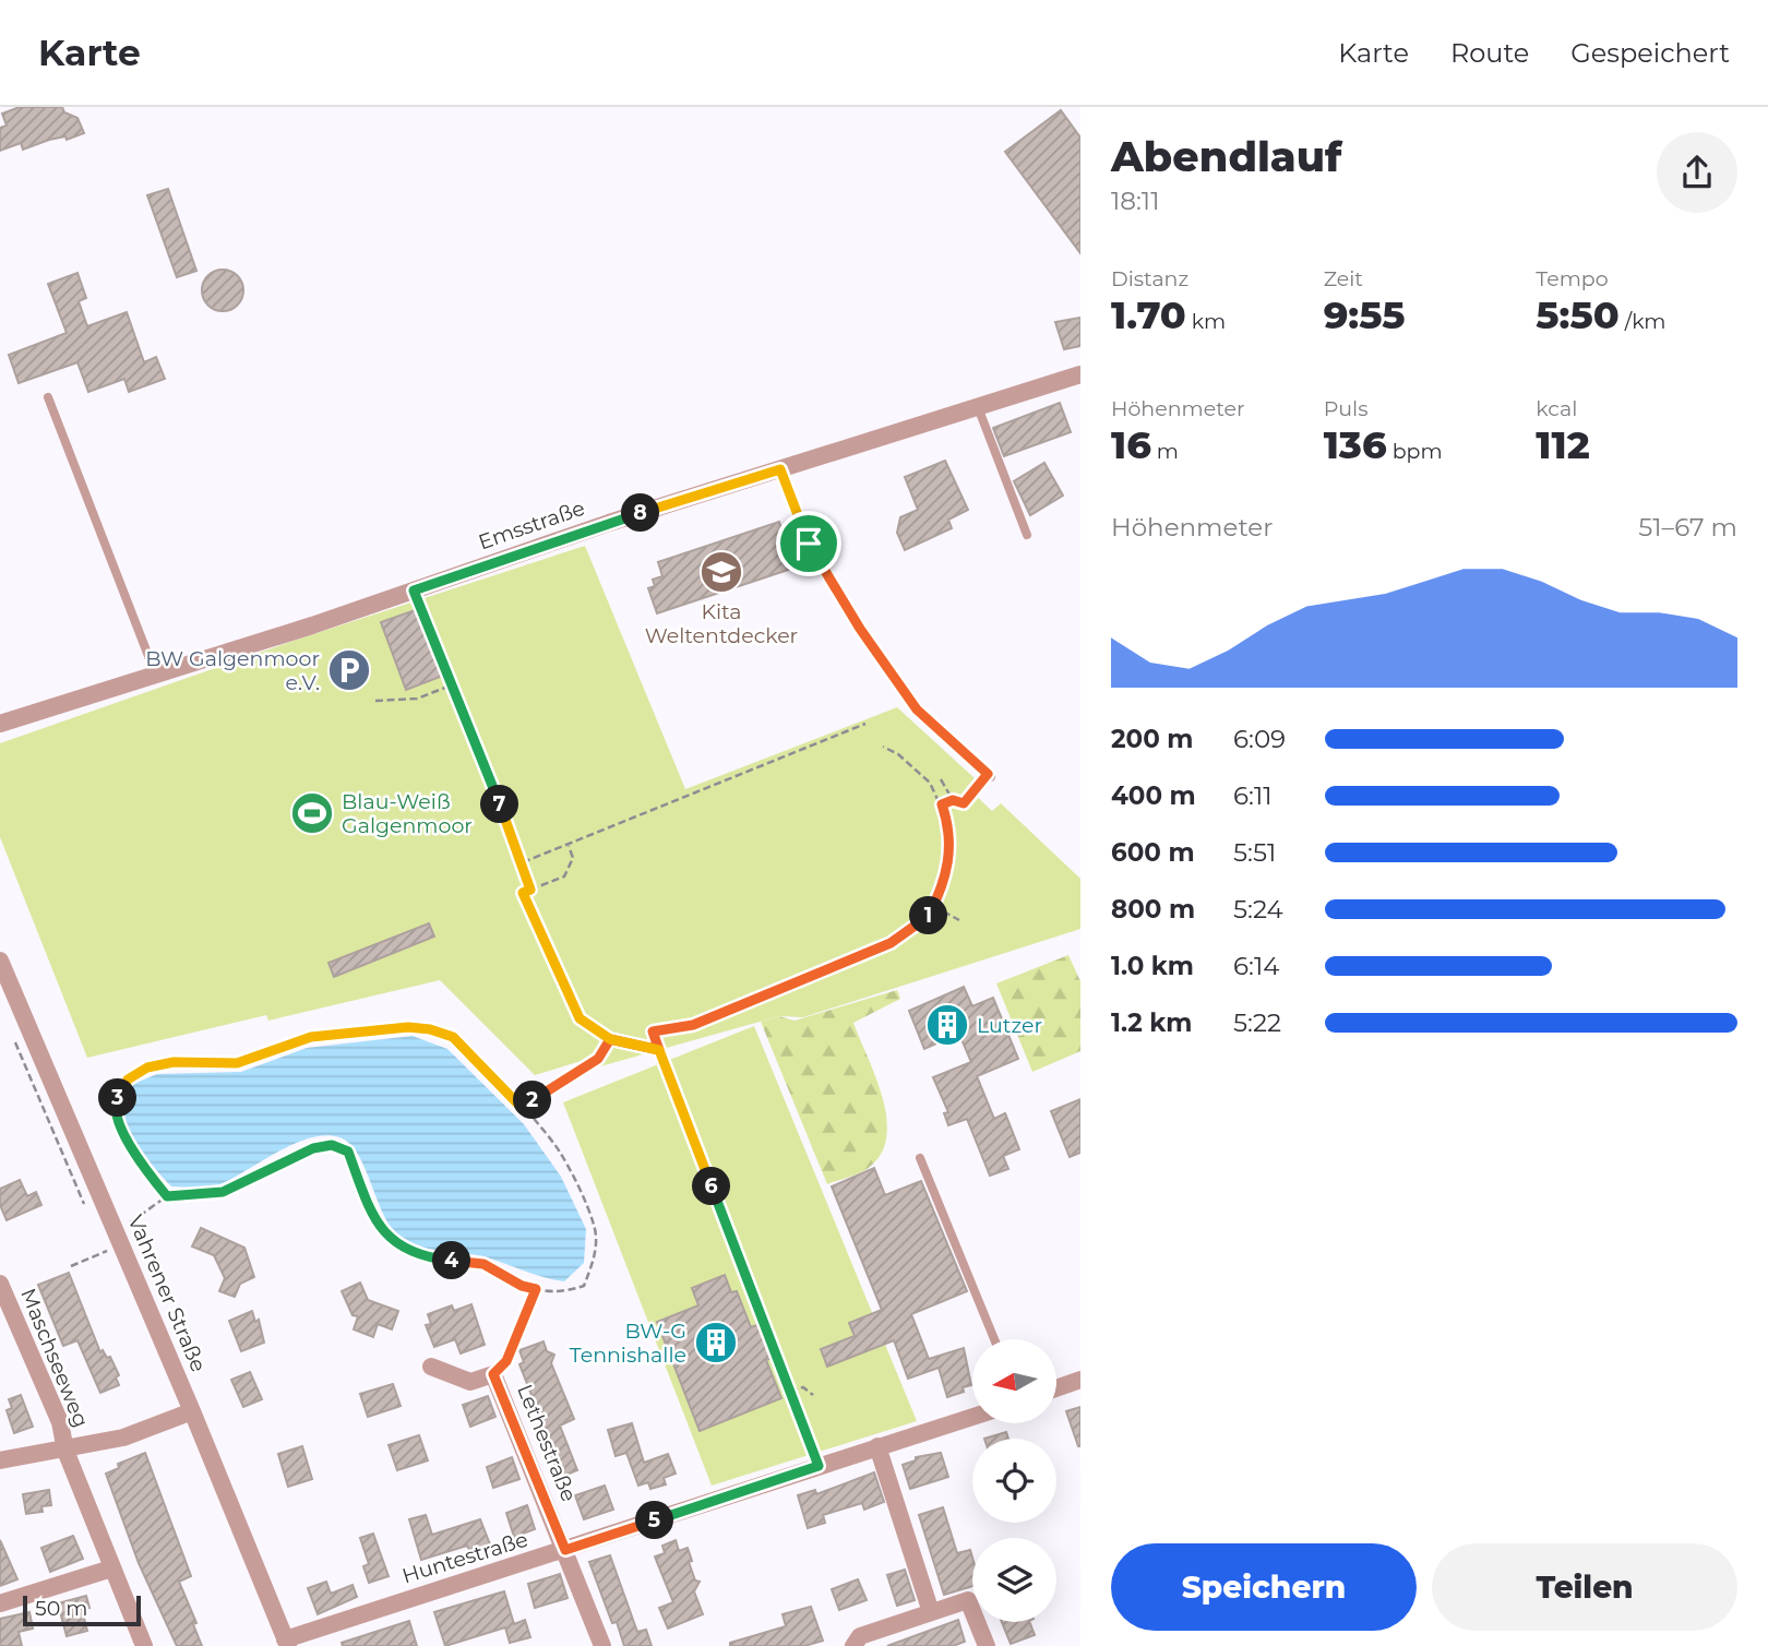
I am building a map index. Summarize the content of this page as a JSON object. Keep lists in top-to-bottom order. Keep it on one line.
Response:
{"streets":{"street":["Emsstraße","Vahrener Straße","Maschseeweg","Lethestraße","Huntestraße"]},"crossings":[["Vahrener Straße","Huntestraße"],["Lethestraße","Huntestraße"]],"places":{"school or university":["Kita Weltentdecker"],"parking":["BW Galgenmoor e.V."],"sports":["Blau-Weiß Galgenmoor"],"building":["Lutzer","BW-G Tennishalle"]},"scale_bar":"50 m","north":"left","page":{"header":"Karte","nav":["Karte","Route","Gespeichert"],"heading":["Abendlauf","18:11"],"stats":[["Distanz","1.70 km"],["Zeit","9:55"],["Tempo","5:50 /km"],["Höhenmeter","16 m"],["Puls","136 bpm"],["kcal","112"]],"pins":["8","7","1","3","2","6","4","5"],"chart":["Höhenmeter","51–67 m"],"list":[{"name":"200 m","note":"6:09"},{"name":"400 m","note":"6:11"},{"name":"600 m","note":"5:51"},{"name":"800 m","note":"5:24"},{"name":"1.0 km","note":"6:14"},{"name":"1.2 km","note":"5:22"}],"buttons":["Speichern","Teilen"],"scale":"50 m"}}
